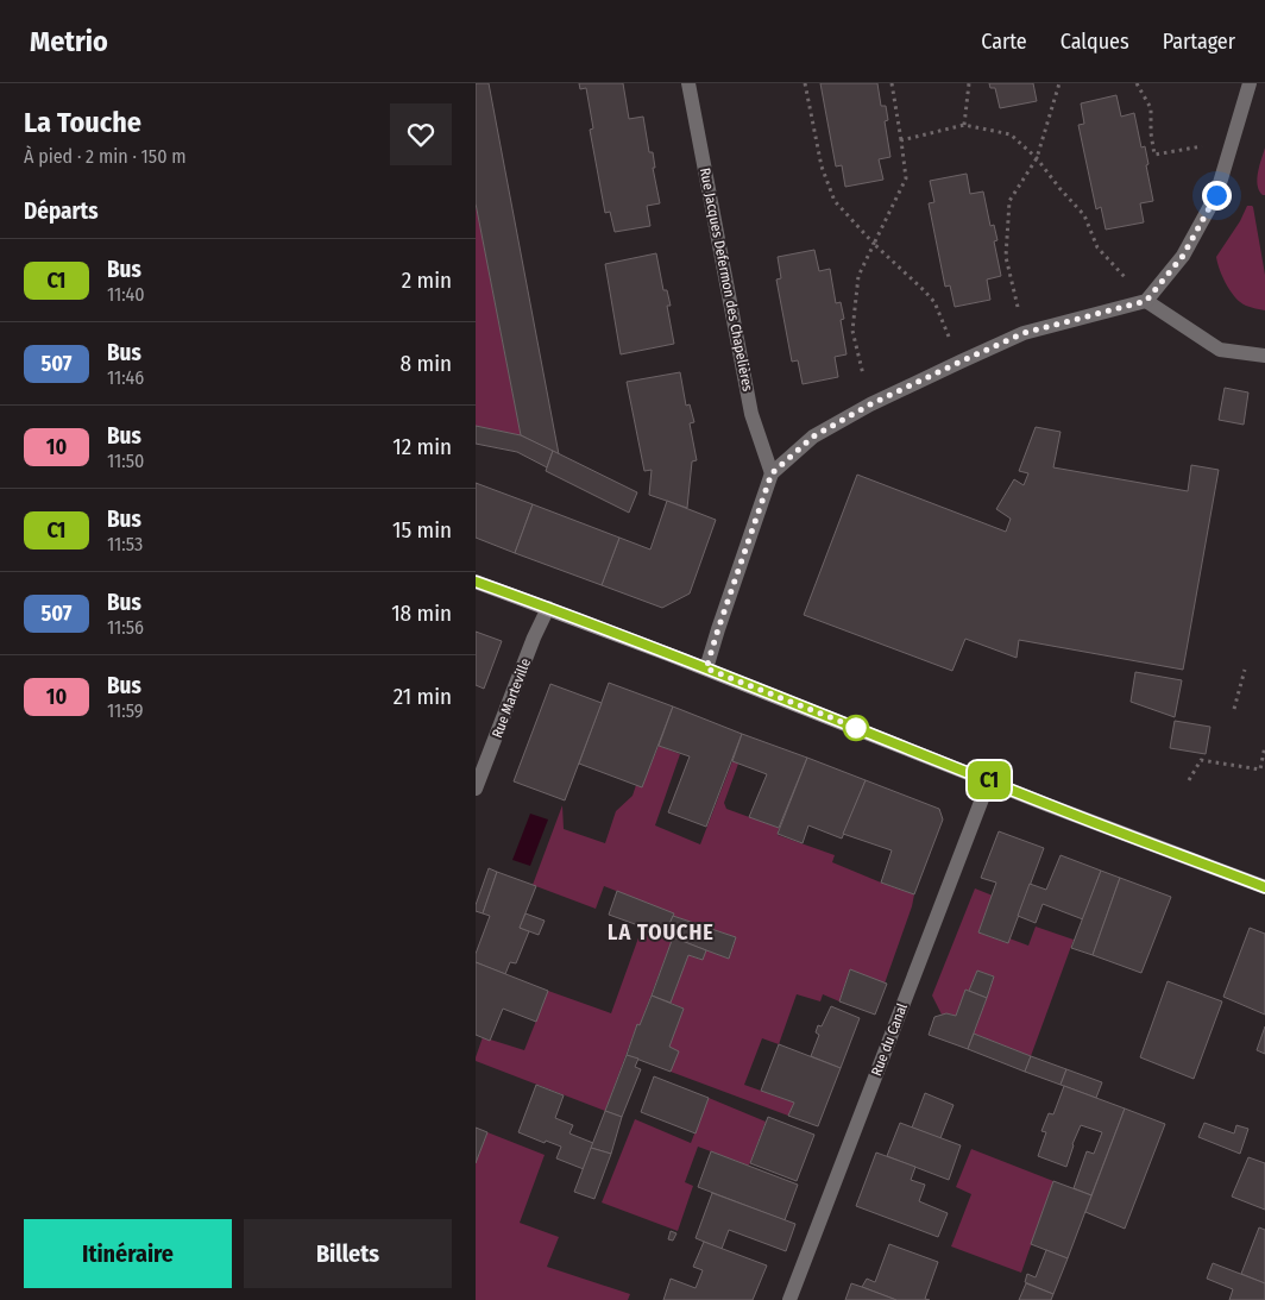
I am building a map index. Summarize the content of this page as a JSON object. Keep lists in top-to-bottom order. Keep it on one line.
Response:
{"streets":{"street":["Rue Jacques Defermon des Chapelières","Rue Marteville","Rue du Canal"]},"districts":["LA TOUCHE"],"lines":["bus line C1"],"page":{"header":"Metrio","nav":["Carte","Calques","Partager"],"heading":[["La Touche","À pied · 2 min · 150 m"],"Départs"],"on_map":"C1","list":[{"mark":"C1","name":"Bus","note":"11:40","value":"2 min"},{"mark":"507","name":"Bus","note":"11:46","value":"8 min"},{"mark":"10","name":"Bus","note":"11:50","value":"12 min"},{"mark":"C1","name":"Bus","note":"11:53","value":"15 min"},{"mark":"507","name":"Bus","note":"11:56","value":"18 min"},{"mark":"10","name":"Bus","note":"11:59","value":"21 min"}],"buttons":["Itinéraire","Billets"]}}
